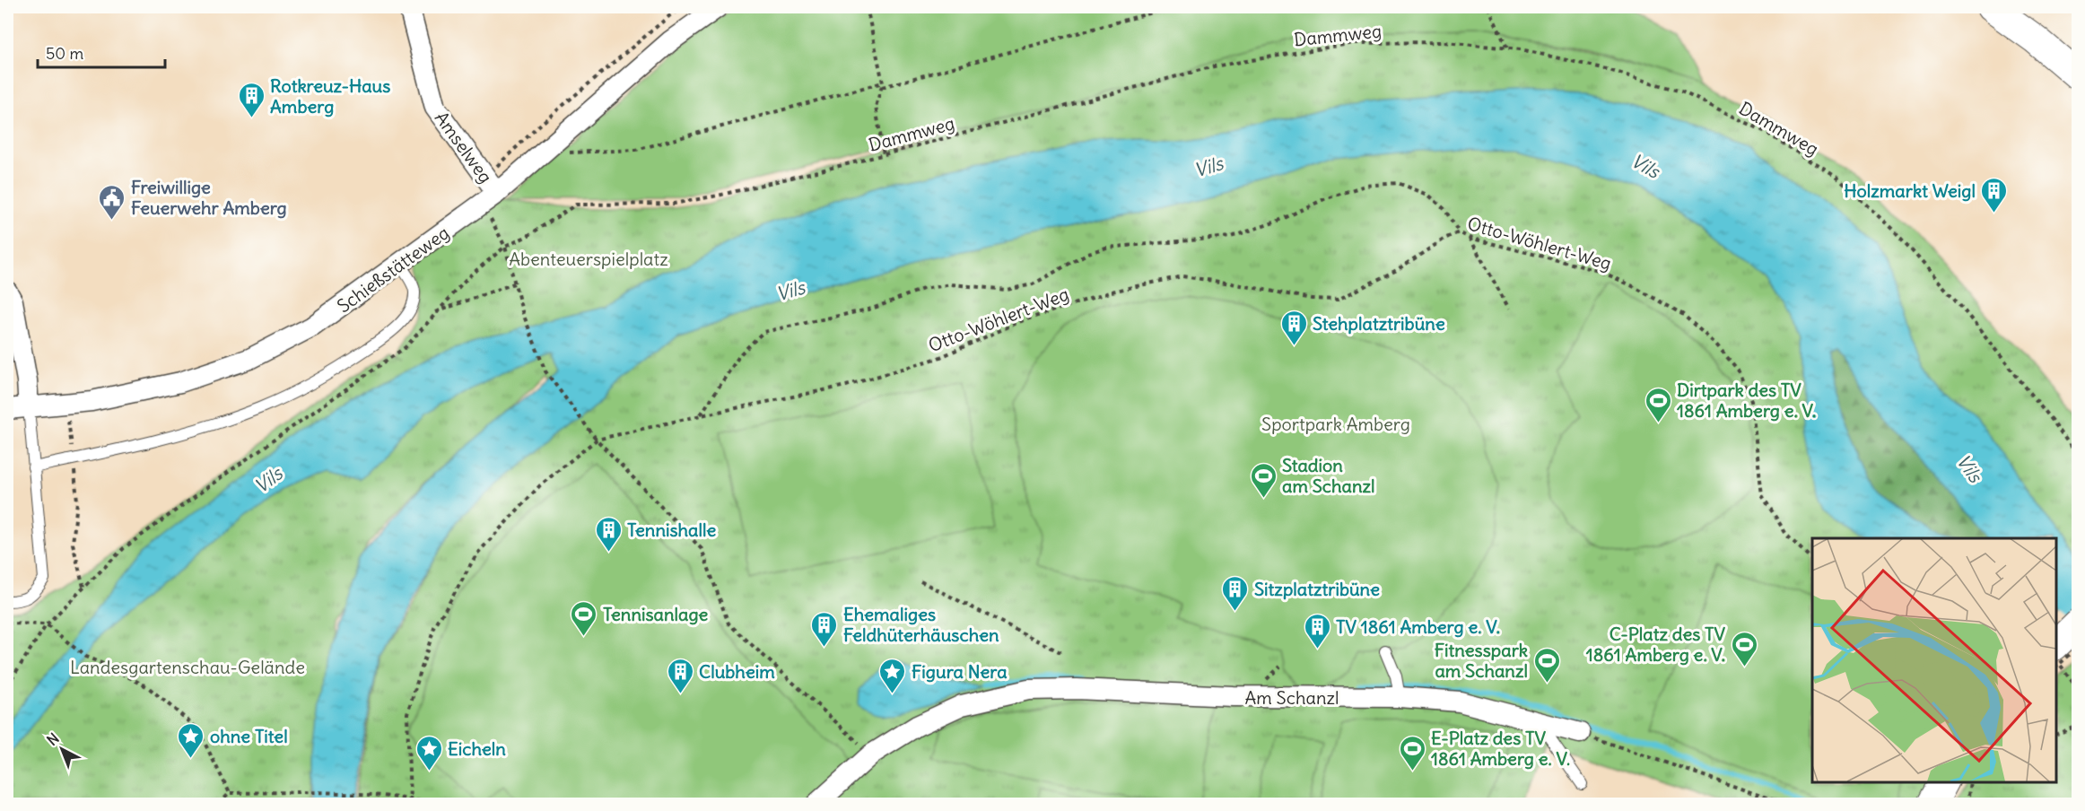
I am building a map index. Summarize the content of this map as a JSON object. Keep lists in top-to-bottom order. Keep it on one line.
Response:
{"streets":{"street":["Amselweg","Schießstätteweg","Am Schanzl"],"path":["Dammweg","Otto-Wöhlert-Weg"]},"crossings":[["Amselweg","Schießstätteweg"]],"water":["Vils"],"parks":["Abenteuerspielplatz","Sportpark Amberg","Landesgartenschau-Gelände"],"places":{"building":["Rotkreuz-Haus Amberg","Holzmarkt Weigl","Stehplatztribüne","Tennishalle","Sitzplatztribüne","Ehemaliges Feldhüterhäuschen","TV 1861 Amberg e. V.","Clubheim"],"public building":["Freiwillige Feuerwehr Amberg"],"sports":["Dirtpark des TV 1861 Amberg e. V.","Stadion am Schanzl","Tennisanlage","C-Platz des TV 1861 Amberg e. V.","Fitnesspark am Schanzl","E-Platz des TV 1861 Amberg e. V."],"place":["Figura Nera","ohne Titel","Eicheln"]},"scale_bar":"50 m","north":"top left"}
